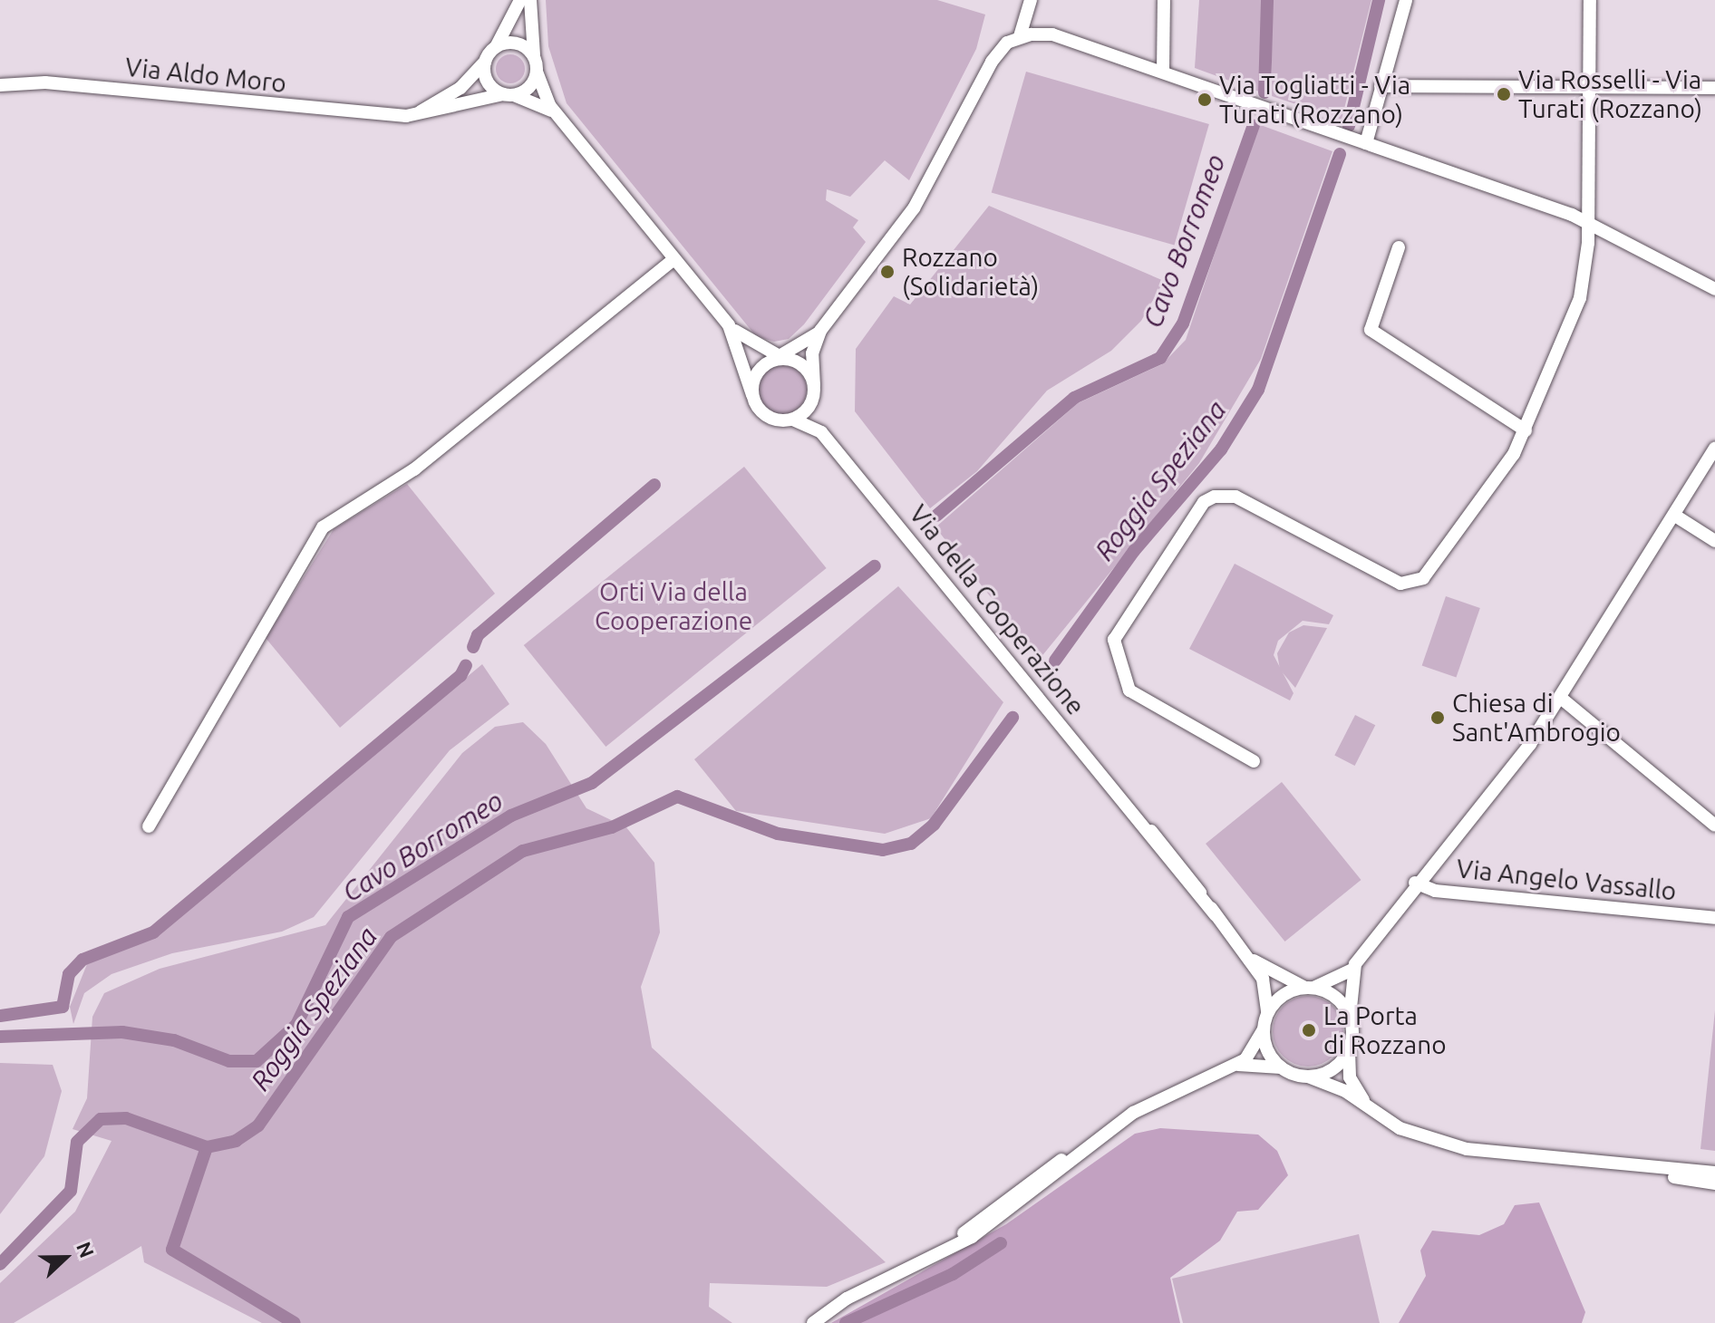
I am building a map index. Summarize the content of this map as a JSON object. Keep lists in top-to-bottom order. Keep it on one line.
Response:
{"streets":{"street":["Via Aldo Moro","Via della Cooperazione","Via Angelo Vassallo"]},"water":["Cavo Borromeo","Roggia Speziana"],"parks":["Orti Via della Cooperazione"],"places":["Via Rosselli - Via Turati (Rozzano)","Via Togliatti - Via Turati (Rozzano)","Rozzano (Solidarietà)","Chiesa di Sant'Ambrogio","La Porta di Rozzano"],"north":"right"}
